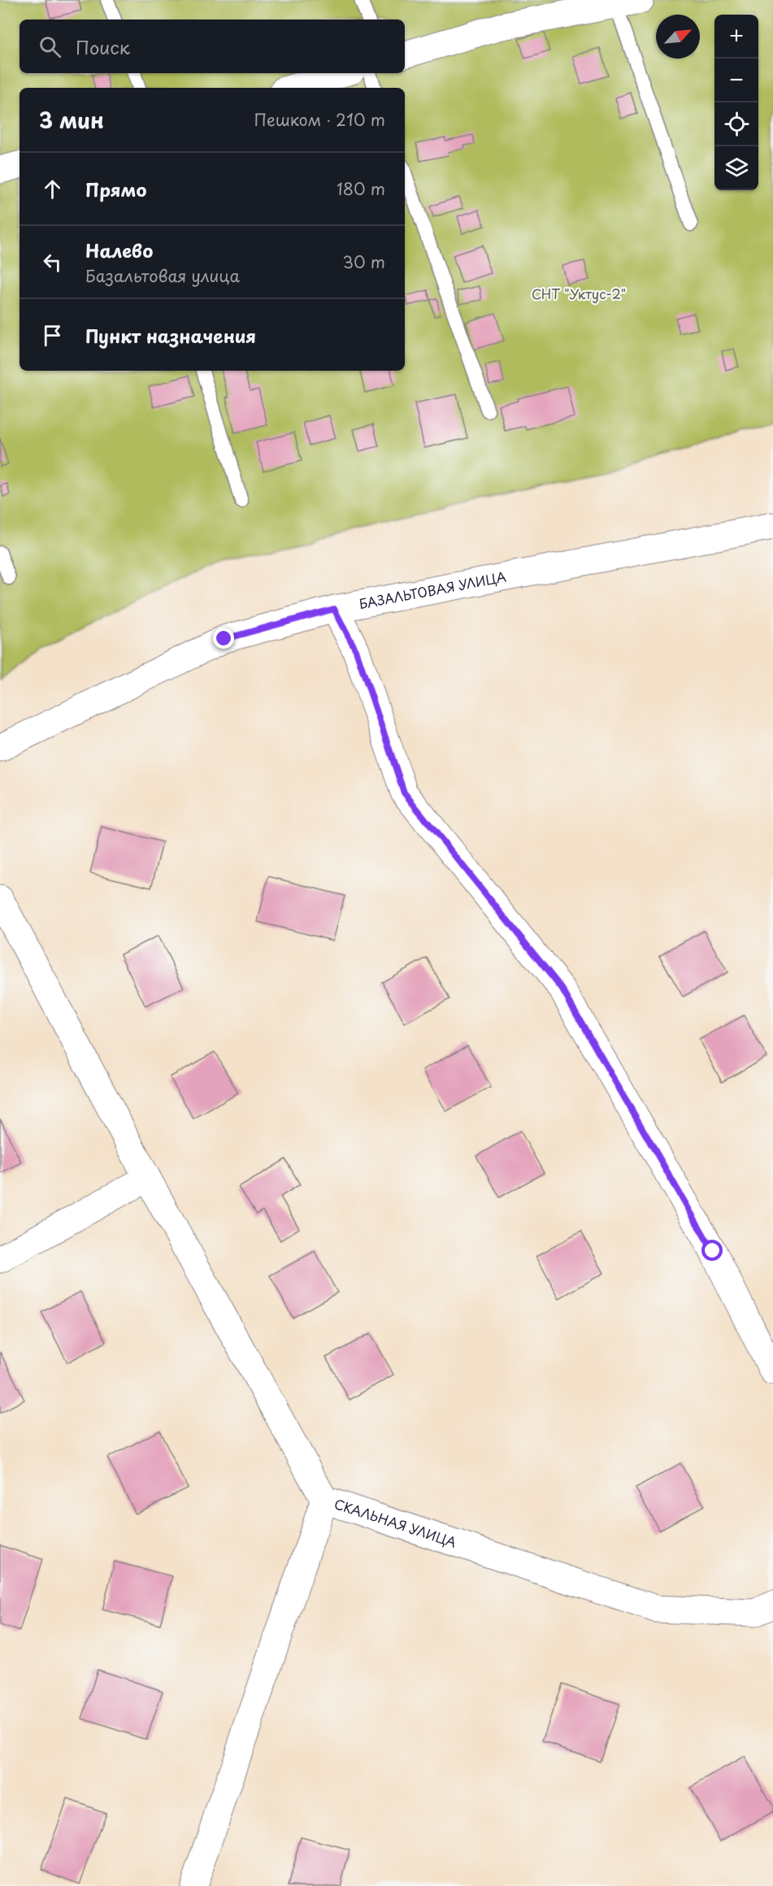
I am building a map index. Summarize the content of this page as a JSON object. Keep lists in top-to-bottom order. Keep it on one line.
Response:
{"streets":{"street":["БАЗАЛЬТОВАЯ УЛИЦА","СКАЛЬНАЯ УЛИЦА"]},"parks":["СНТ \"Уктус-2\""],"north":"top right","page":{"map_buttons":["+","−"],"search":"Поиск","heading":["3 мин","Пешком · 210 m"],"list":[["Прямо","180 m"],["Налево","Базальтовая улица","30 m"],"Пункт назначения"]}}
